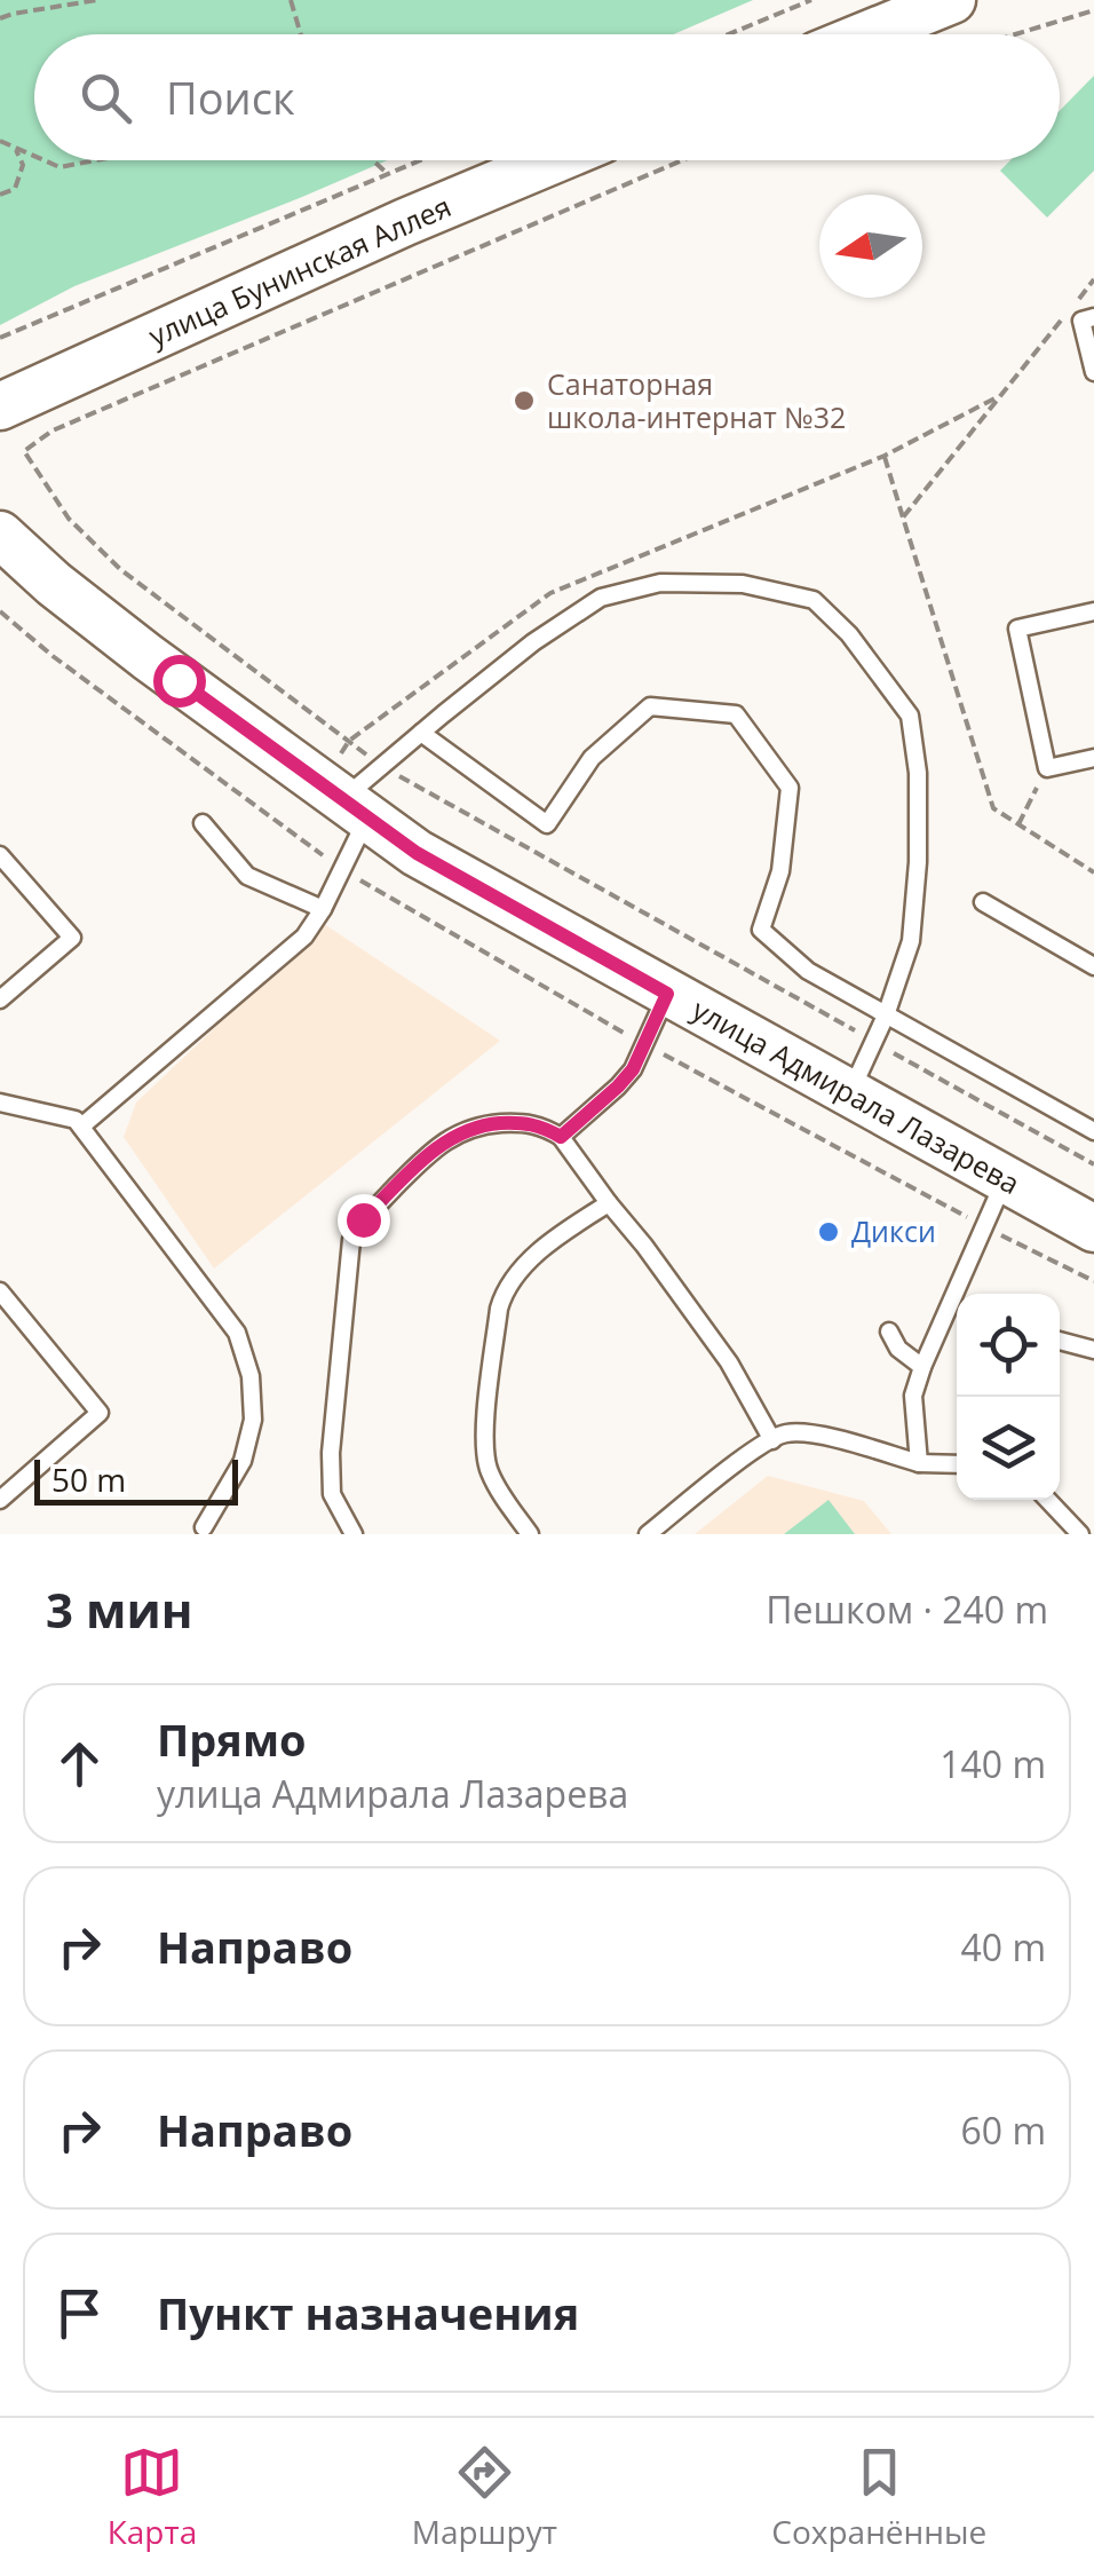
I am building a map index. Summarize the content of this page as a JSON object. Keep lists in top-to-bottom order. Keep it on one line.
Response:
{"streets":{"street":["улица Бунинская Аллея","улица Адмирала Лазарева"]},"places":["Санаторная школа-интернат №32","Дикси"],"scale_bar":"50 m","north":"left","page":{"search":"Поиск","scale":"50 m","heading":["3 мин","Пешком · 240 m"],"list":[["Прямо","улица Адмирала Лазарева","140 m"],["Направо","40 m"],["Направо","60 m"],"Пункт назначения"],"nav":["Карта","Маршрут","Сохранённые"]}}
